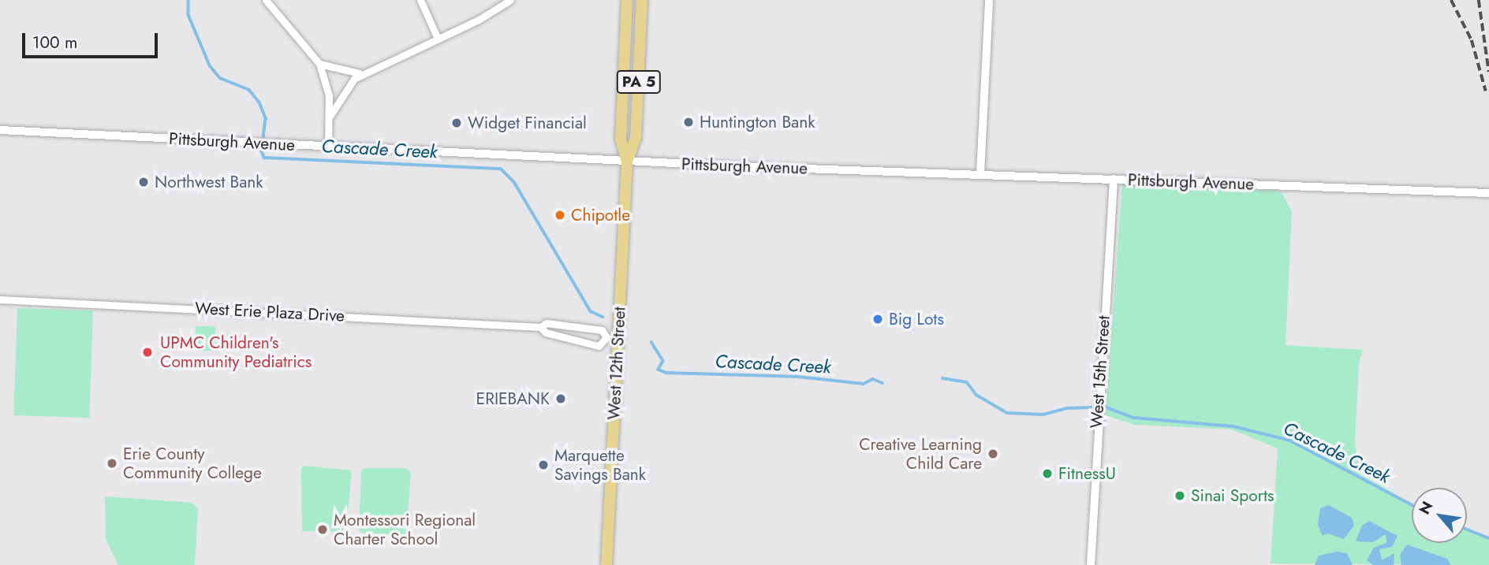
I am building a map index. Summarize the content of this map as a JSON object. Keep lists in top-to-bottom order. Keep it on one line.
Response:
{"streets":{"main road":["PA 5","West 12th Street"],"street":["Pittsburgh Avenue","West Erie Plaza Drive","West 15th Street"]},"crossings":[["Pittsburgh Avenue","West 12th Street"],["Pittsburgh Avenue","West 15th Street"],["West Erie Plaza Drive","West 12th Street"]],"water":["Cascade Creek"],"places":["Huntington Bank","Widget Financial","Northwest Bank","Chipotle","Big Lots","UPMC Children's Community Pediatrics","ERIEBANK","Creative Learning Child Care","Erie County Community College","Marquette Savings Bank","FitnessU","Sinai Sports","Montessori Regional Charter School"],"scale_bar":"100 m","north":"top left"}
